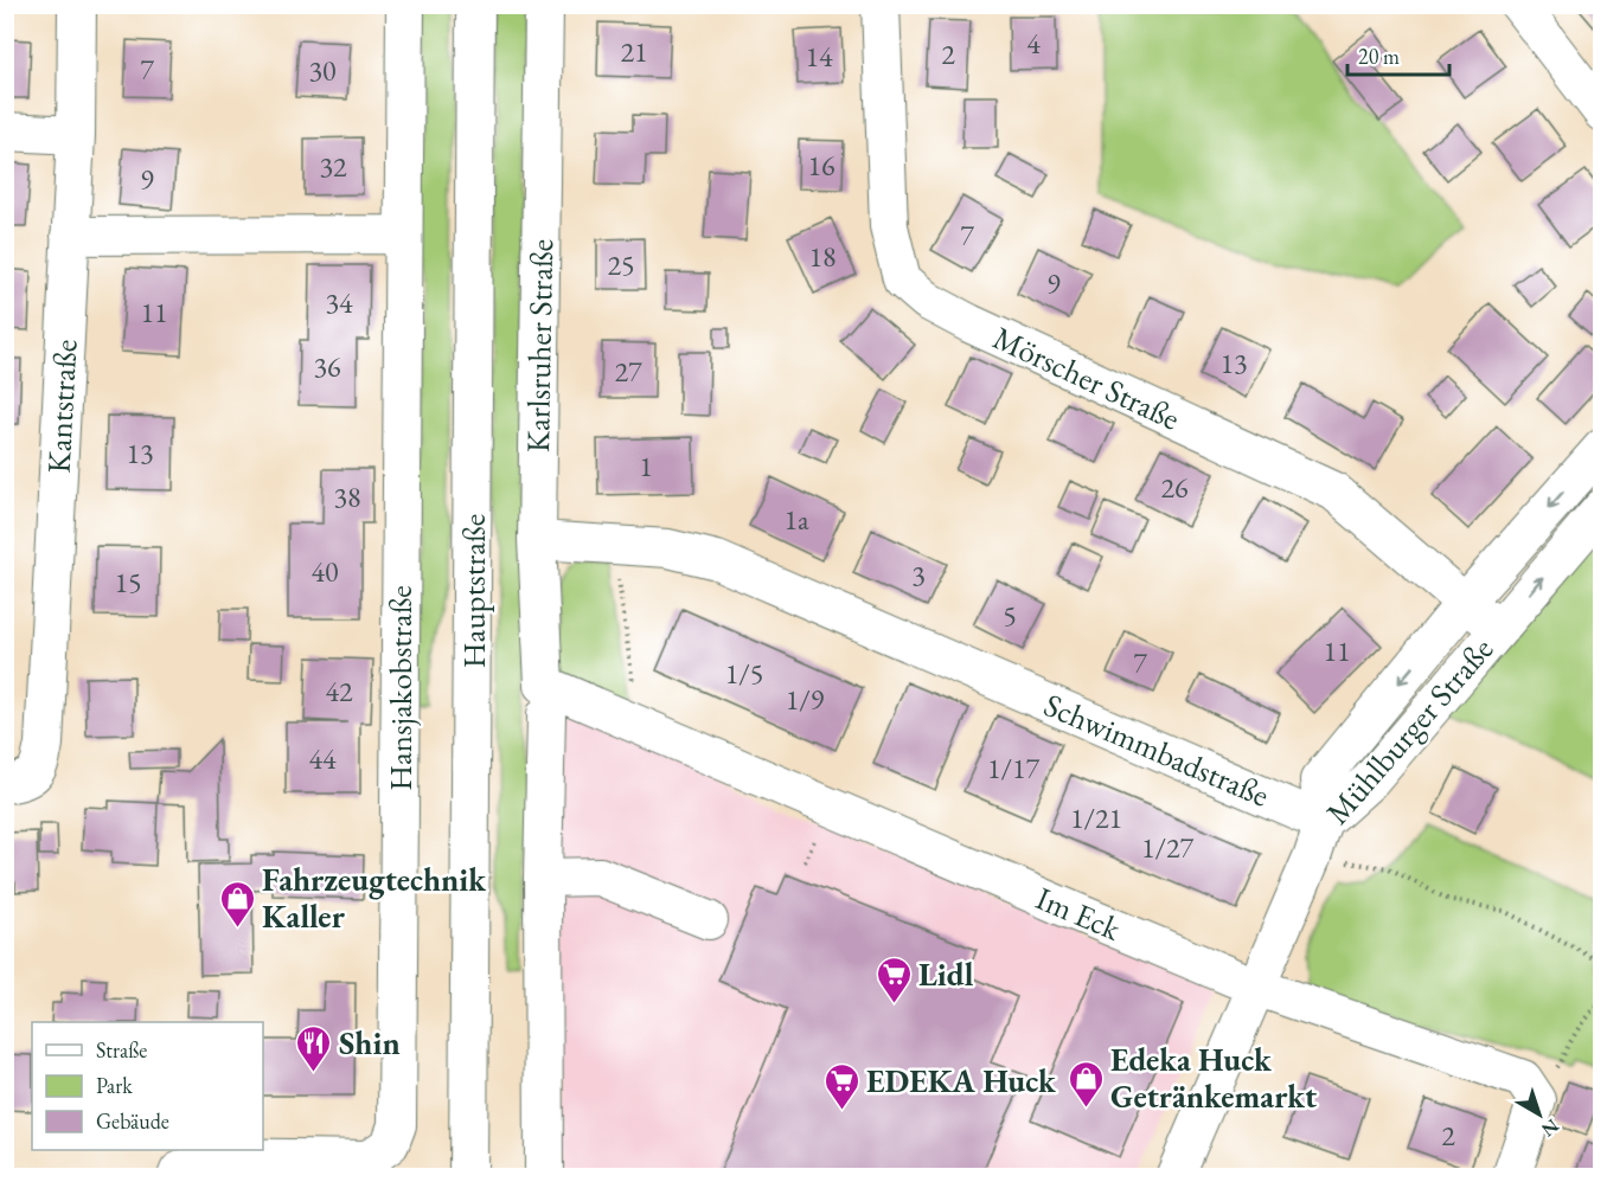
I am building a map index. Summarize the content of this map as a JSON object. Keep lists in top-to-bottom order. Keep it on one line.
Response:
{"streets":{"street":["Karlsruher Straße","Mörscher Straße","Kantstraße","Hauptstraße","Hansjakobstraße","Mühlburger Straße","Schwimmbadstraße","Im Eck"]},"crossings":[["Karlsruher Straße","Schwimmbadstraße"],["Karlsruher Straße","Im Eck"],["Mörscher Straße","Mühlburger Straße"],["Mörscher Straße","Schwimmbadstraße"],["Mühlburger Straße","Schwimmbadstraße"],["Mühlburger Straße","Im Eck"]],"one_way":["Schwimmbadstraße"],"places":{"shop":["Fahrzeugtechnik Kaller","Edeka Huck Getränkemarkt"],"supermarket":["Lidl","EDEKA Huck"],"restaurant":["Shin"]},"house_numbers":["4","21","2","14","7","30","16","32","9","7","18","25","9","34","11","13","36","27","13","1","26","38","1a","40","3","15","5","11","7","1/5","42","1/9","44","1/17","1/21","1/27","2"],"legend":["Straße","Park","Gebäude"],"scale_bar":"20 m","north":"bottom right"}
